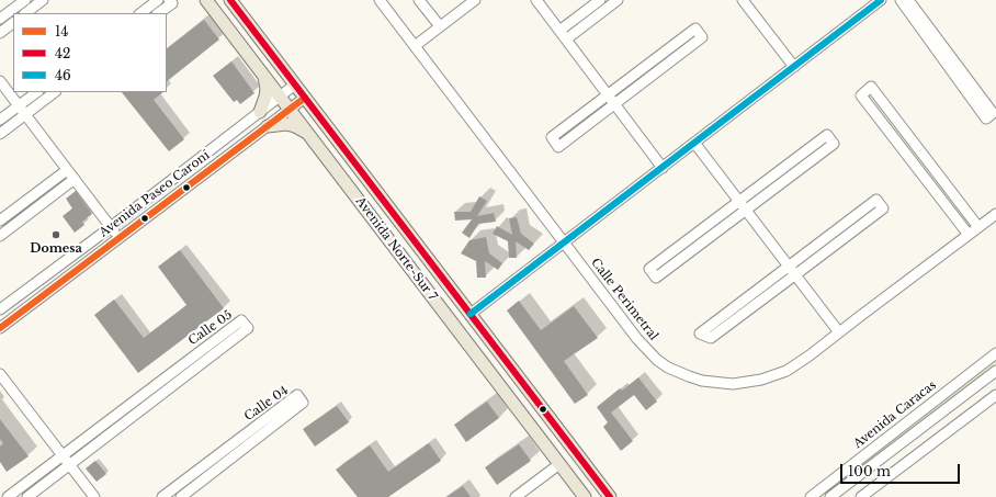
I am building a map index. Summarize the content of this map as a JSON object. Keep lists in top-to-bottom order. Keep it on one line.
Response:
{"streets":{"main road":["Avenida Norte-Sur 7"],"street":["Avenida Paseo Caroní","Calle Perimetral","Calle 05","Calle 04","Avenida Caracas"]},"crossings":[["Avenida Paseo Caroní","Avenida Norte-Sur 7"]],"places":["Domesa"],"lines":["transit line 42","transit line 46","transit line 14"],"legend":["14","42","46"],"scale_bar":"100 m"}
